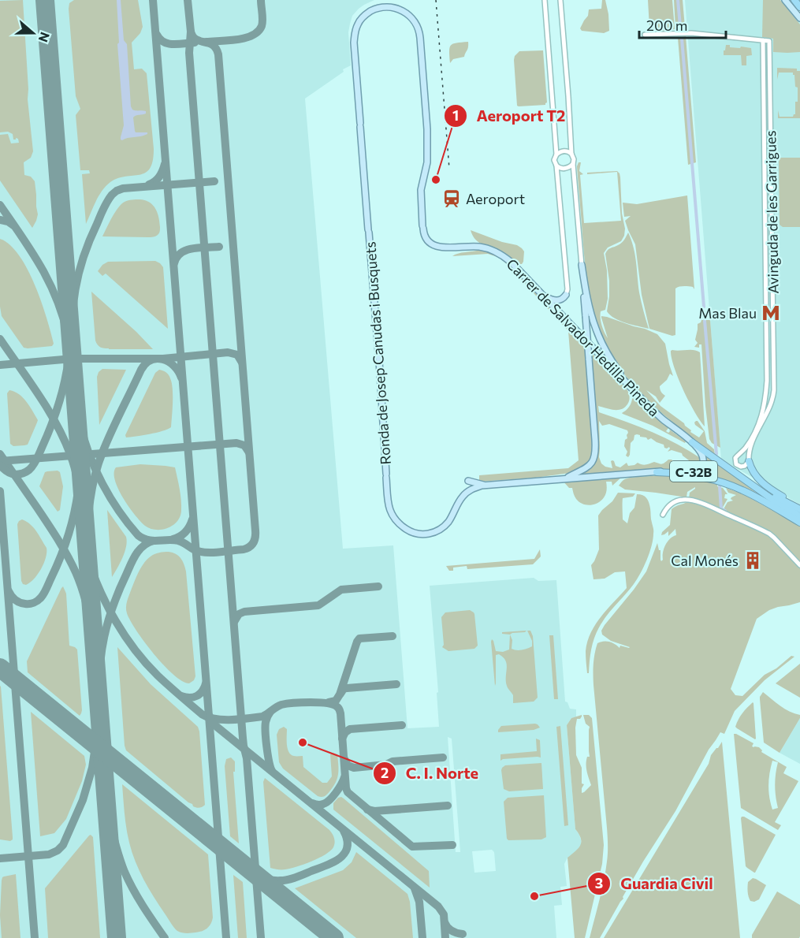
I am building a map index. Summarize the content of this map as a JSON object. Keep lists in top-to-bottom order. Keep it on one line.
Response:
{"streets":{"highway":["C-32B"],"main road":["Carrer de Salvador Hedilla Pineda","Ronda de Josep Canudas i Busquets"],"street":["Avinguda de les Garrigues"]},"crossings":[["Carrer de Salvador Hedilla Pineda","Ronda de Josep Canudas i Busquets"],["Carrer de Salvador Hedilla Pineda","C-32B"],["Ronda de Josep Canudas i Busquets","C-32B"]],"places":{"other":["Aeroport T2","C. I. Norte","Guardia Civil"],"station":["Aeroport"],"metro station":["Mas Blau"],"building":["Cal Monés"]},"scale_bar":"200 m","north":"right"}
